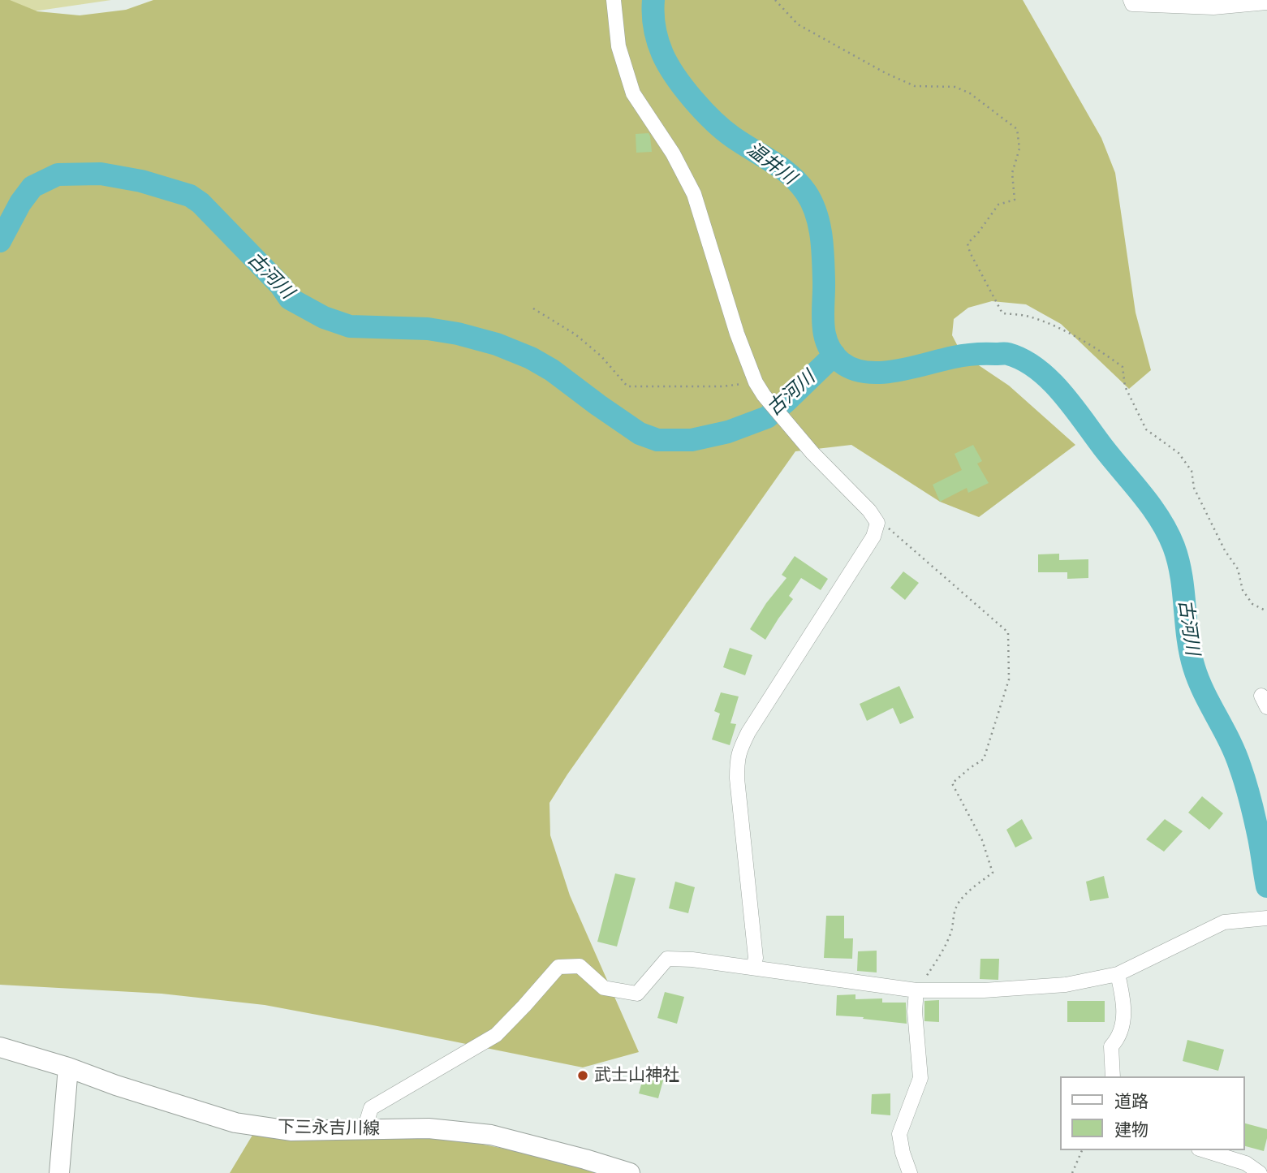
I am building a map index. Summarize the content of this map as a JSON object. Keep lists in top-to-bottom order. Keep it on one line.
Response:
{"streets":{"main road":["下三永吉川線"]},"water":["温井川","古河川"],"places":["武士山神社"],"legend":["道路","建物"]}
